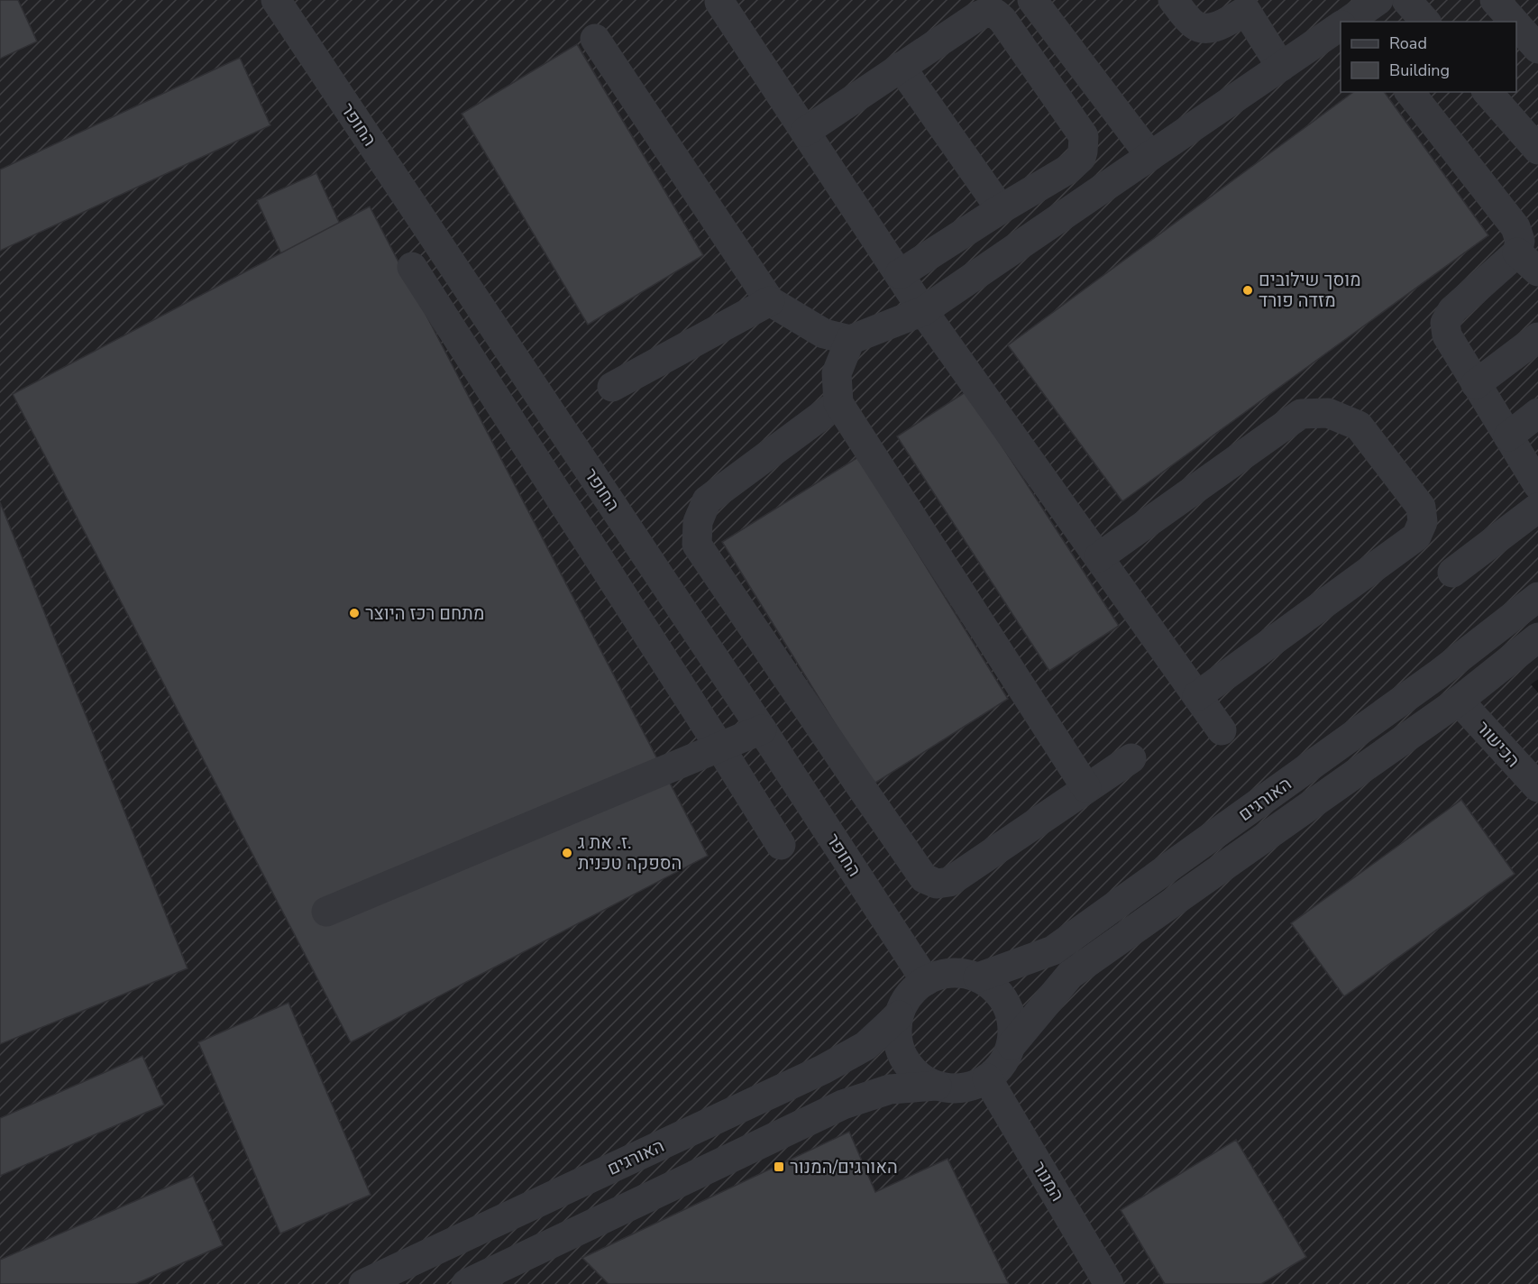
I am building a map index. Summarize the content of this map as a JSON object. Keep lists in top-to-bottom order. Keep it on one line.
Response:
{"streets":{"street":["החופר","הכישור","האורגים","המנור"]},"crossings":[["החופר","האורגים"],["החופר","המנור"],["הכישור","האורגים"],["האורגים","המנור"]],"places":{"other":["מוסך שילובים מזדה פורד","מתחם רכז היוצר","ז. את ג. הספקה טכנית"],"transit":["האורגים/המנור"]},"legend":["Road","Building"]}
